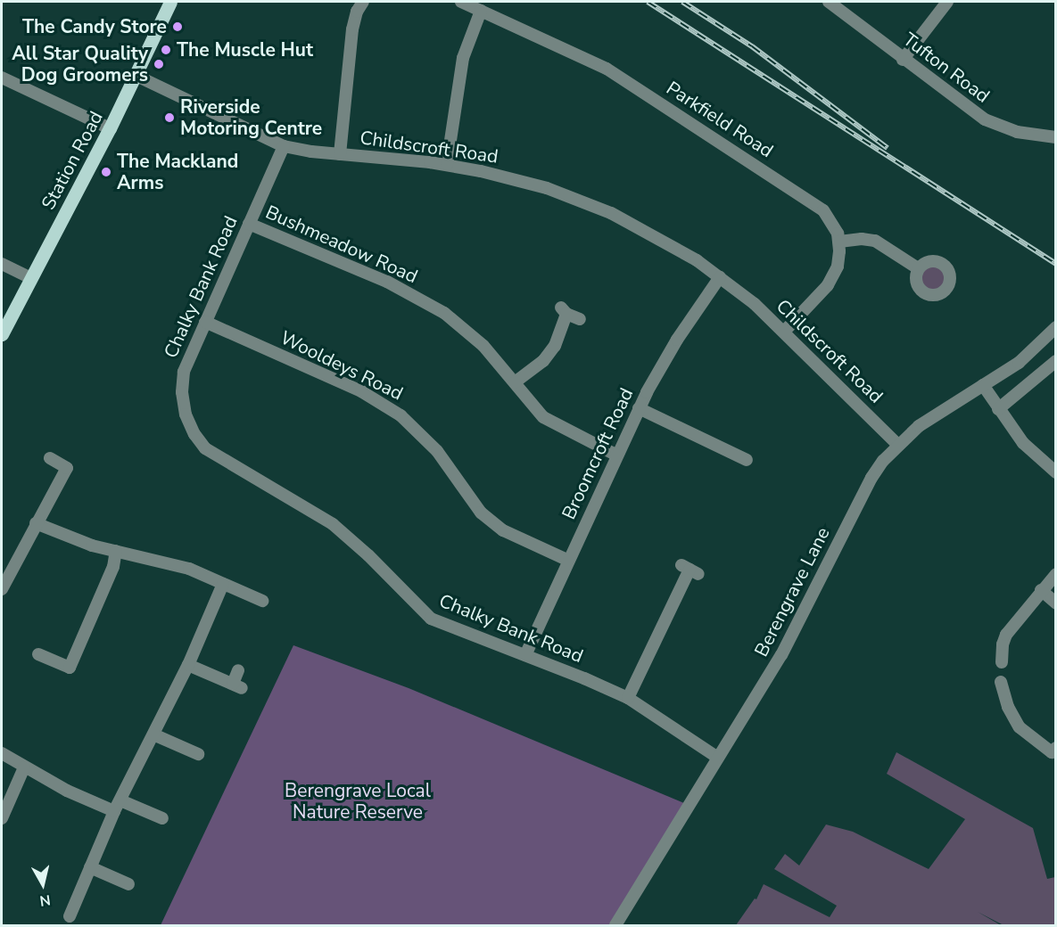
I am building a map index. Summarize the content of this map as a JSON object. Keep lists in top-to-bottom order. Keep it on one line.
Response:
{"streets":{"main road":["Station Road"],"street":["Tufton Road","Parkfield Road","Childscroft Road","Bushmeadow Road","Chalky Bank Road","Wooldeys Road","Broomcroft Road","Berengrave Lane"]},"crossings":[["Childscroft Road","Station Road"],["Childscroft Road","Chalky Bank Road"],["Childscroft Road","Broomcroft Road"],["Childscroft Road","Berengrave Lane"],["Bushmeadow Road","Chalky Bank Road"],["Bushmeadow Road","Broomcroft Road"],["Chalky Bank Road","Wooldeys Road"],["Chalky Bank Road","Broomcroft Road"],["Chalky Bank Road","Berengrave Lane"],["Wooldeys Road","Broomcroft Road"]],"parks":["Berengrave Local Nature Reserve"],"places":["The Candy Store","The Muscle Hut","All Star Quality Dog Groomers","Riverside Motoring Centre","The Mackland Arms"],"north":"bottom"}
